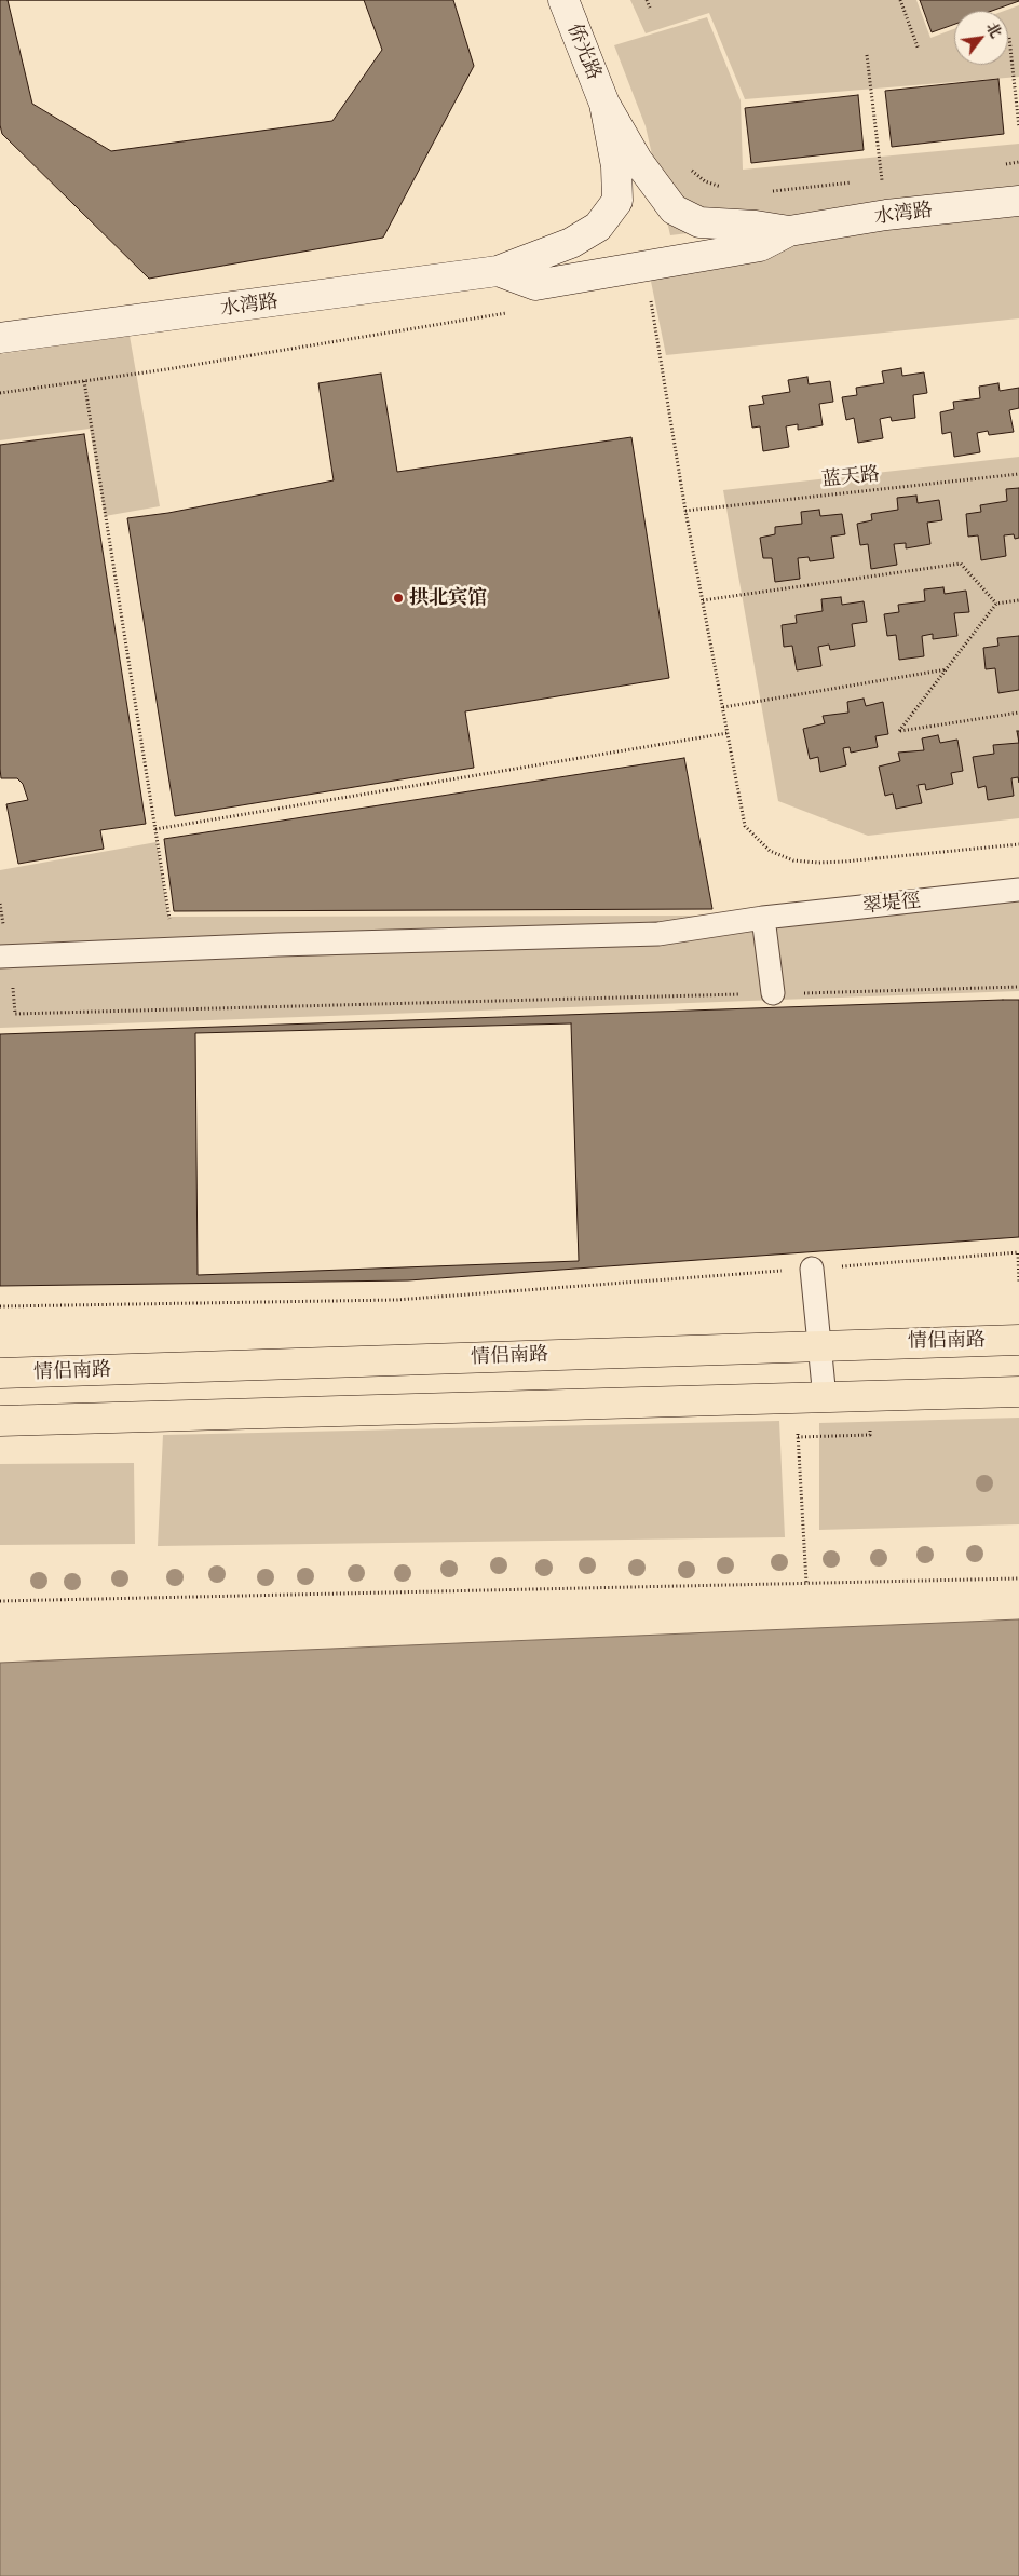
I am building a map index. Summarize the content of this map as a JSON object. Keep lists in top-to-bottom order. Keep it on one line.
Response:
{"streets":{"highway":["情侣南路"],"street":["侨光路","水湾路"],"lane":["翠堤徑"],"path":["蓝天路"]},"places":["拱北宾馆"],"north":"top right"}
